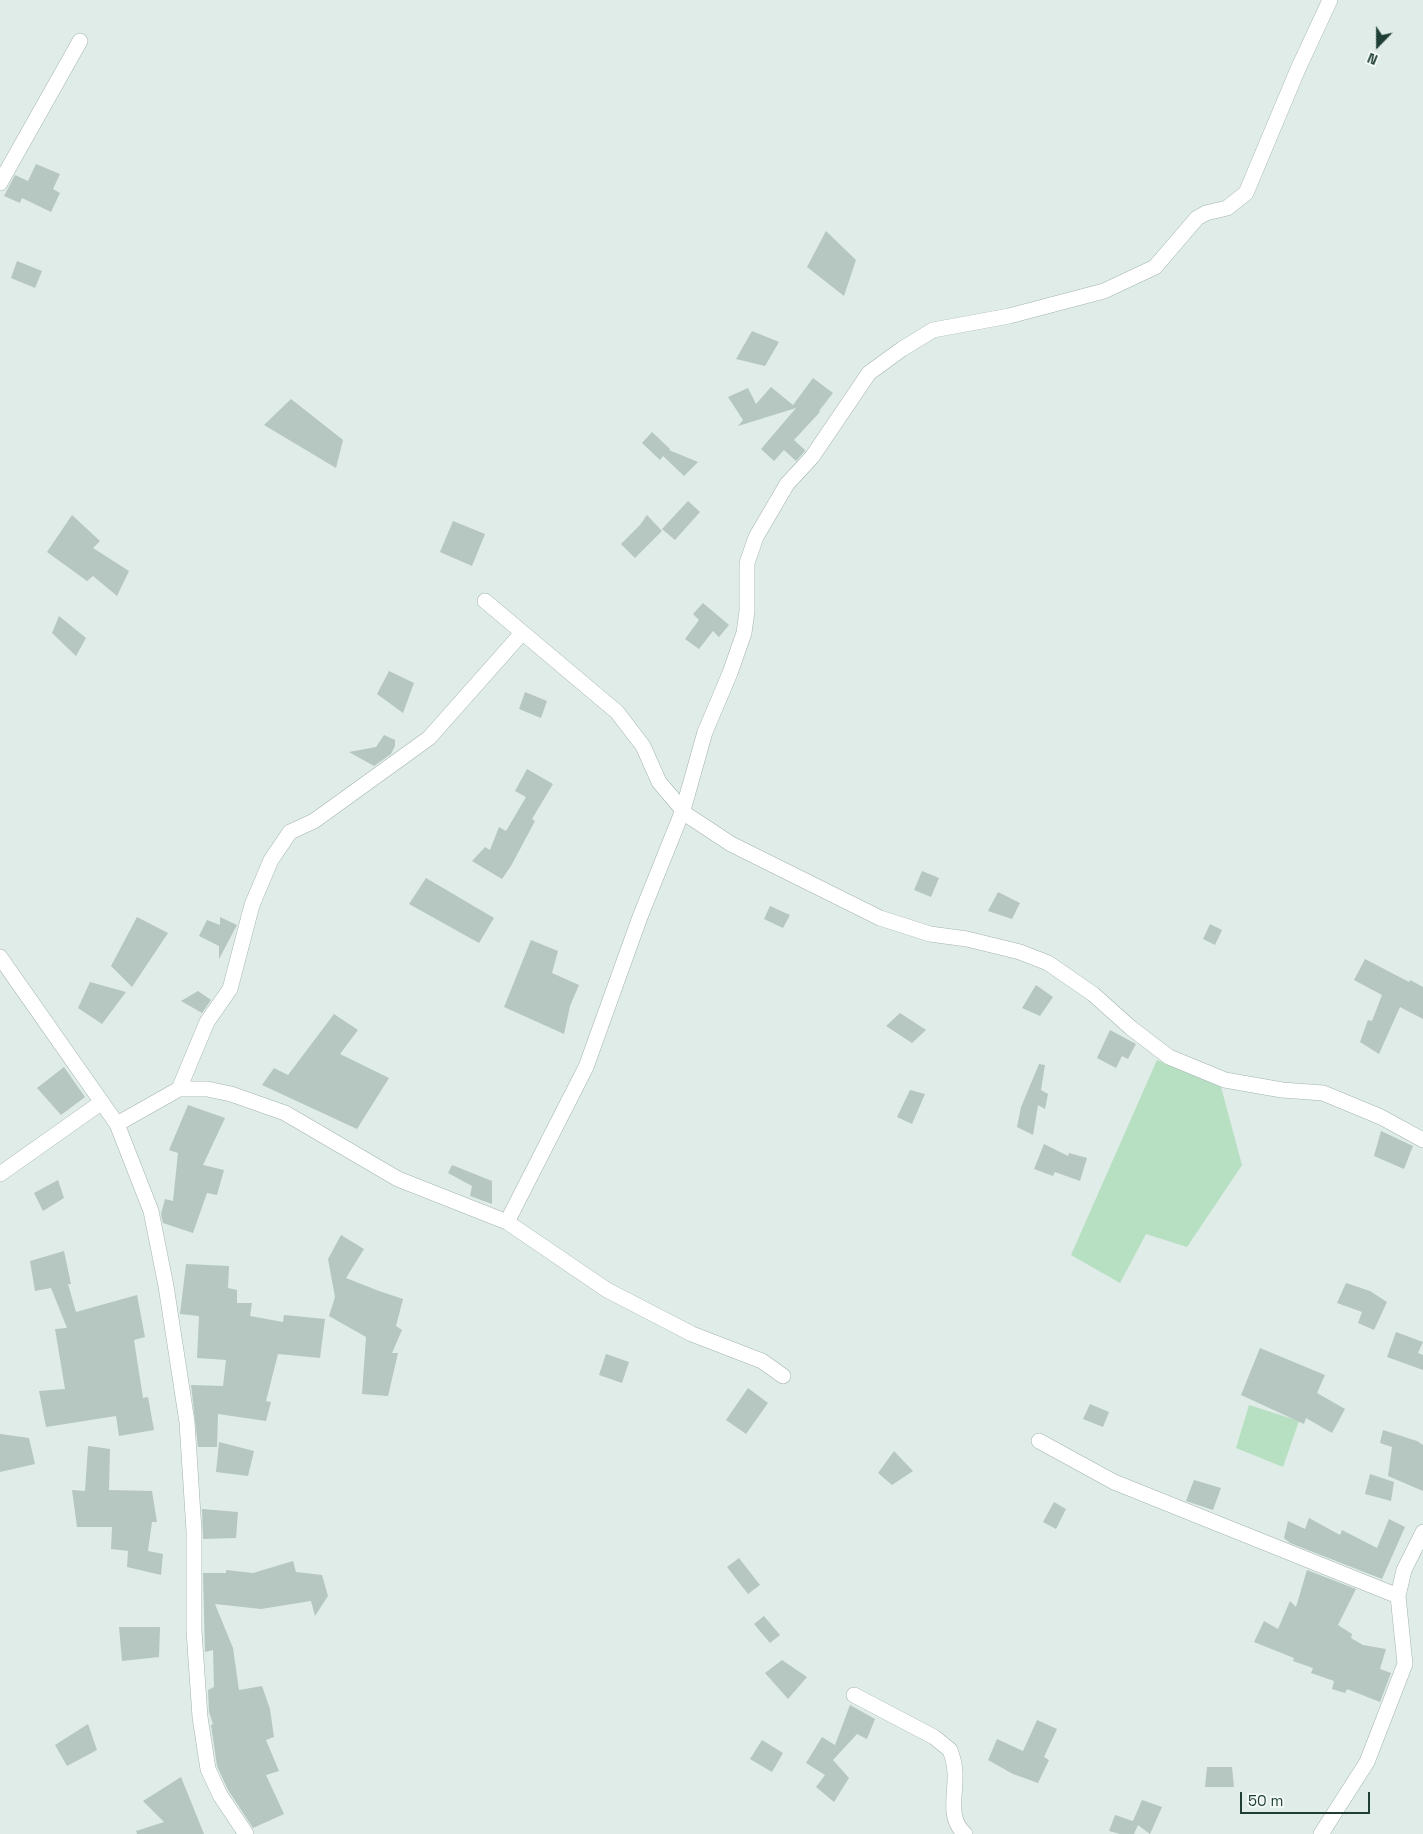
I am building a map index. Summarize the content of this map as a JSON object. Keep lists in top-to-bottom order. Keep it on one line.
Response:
{"scale_bar":"50 m","north":"bottom"}
